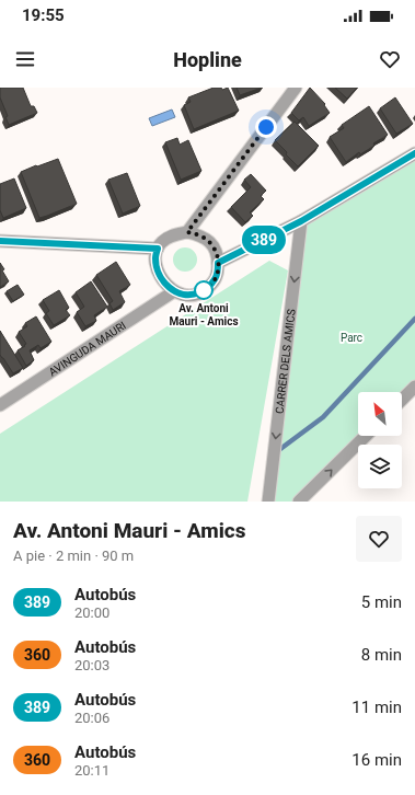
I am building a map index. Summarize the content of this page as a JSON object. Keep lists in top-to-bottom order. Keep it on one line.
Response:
{"streets":{"street":["AVINGUDA MAURI","CARRER DELS AMICS"]},"one_way":["CARRER DELS AMICS"],"parks":["Parc"],"places":["Av. Antoni Mauri - Amics"],"lines":["bus line 389"],"north":"top left","page":{"status":"19:55","header":"Hopline","on_map":"389","heading":["Av. Antoni Mauri - Amics","A pie · 2 min · 90 m"],"list":[{"mark":"389","name":"Autobús","note":"20:00","value":"5 min"},{"mark":"360","name":"Autobús","note":"20:03","value":"8 min"},{"mark":"389","name":"Autobús","note":"20:06","value":"11 min"},{"mark":"360","name":"Autobús","note":"20:11","value":"16 min"}]}}
